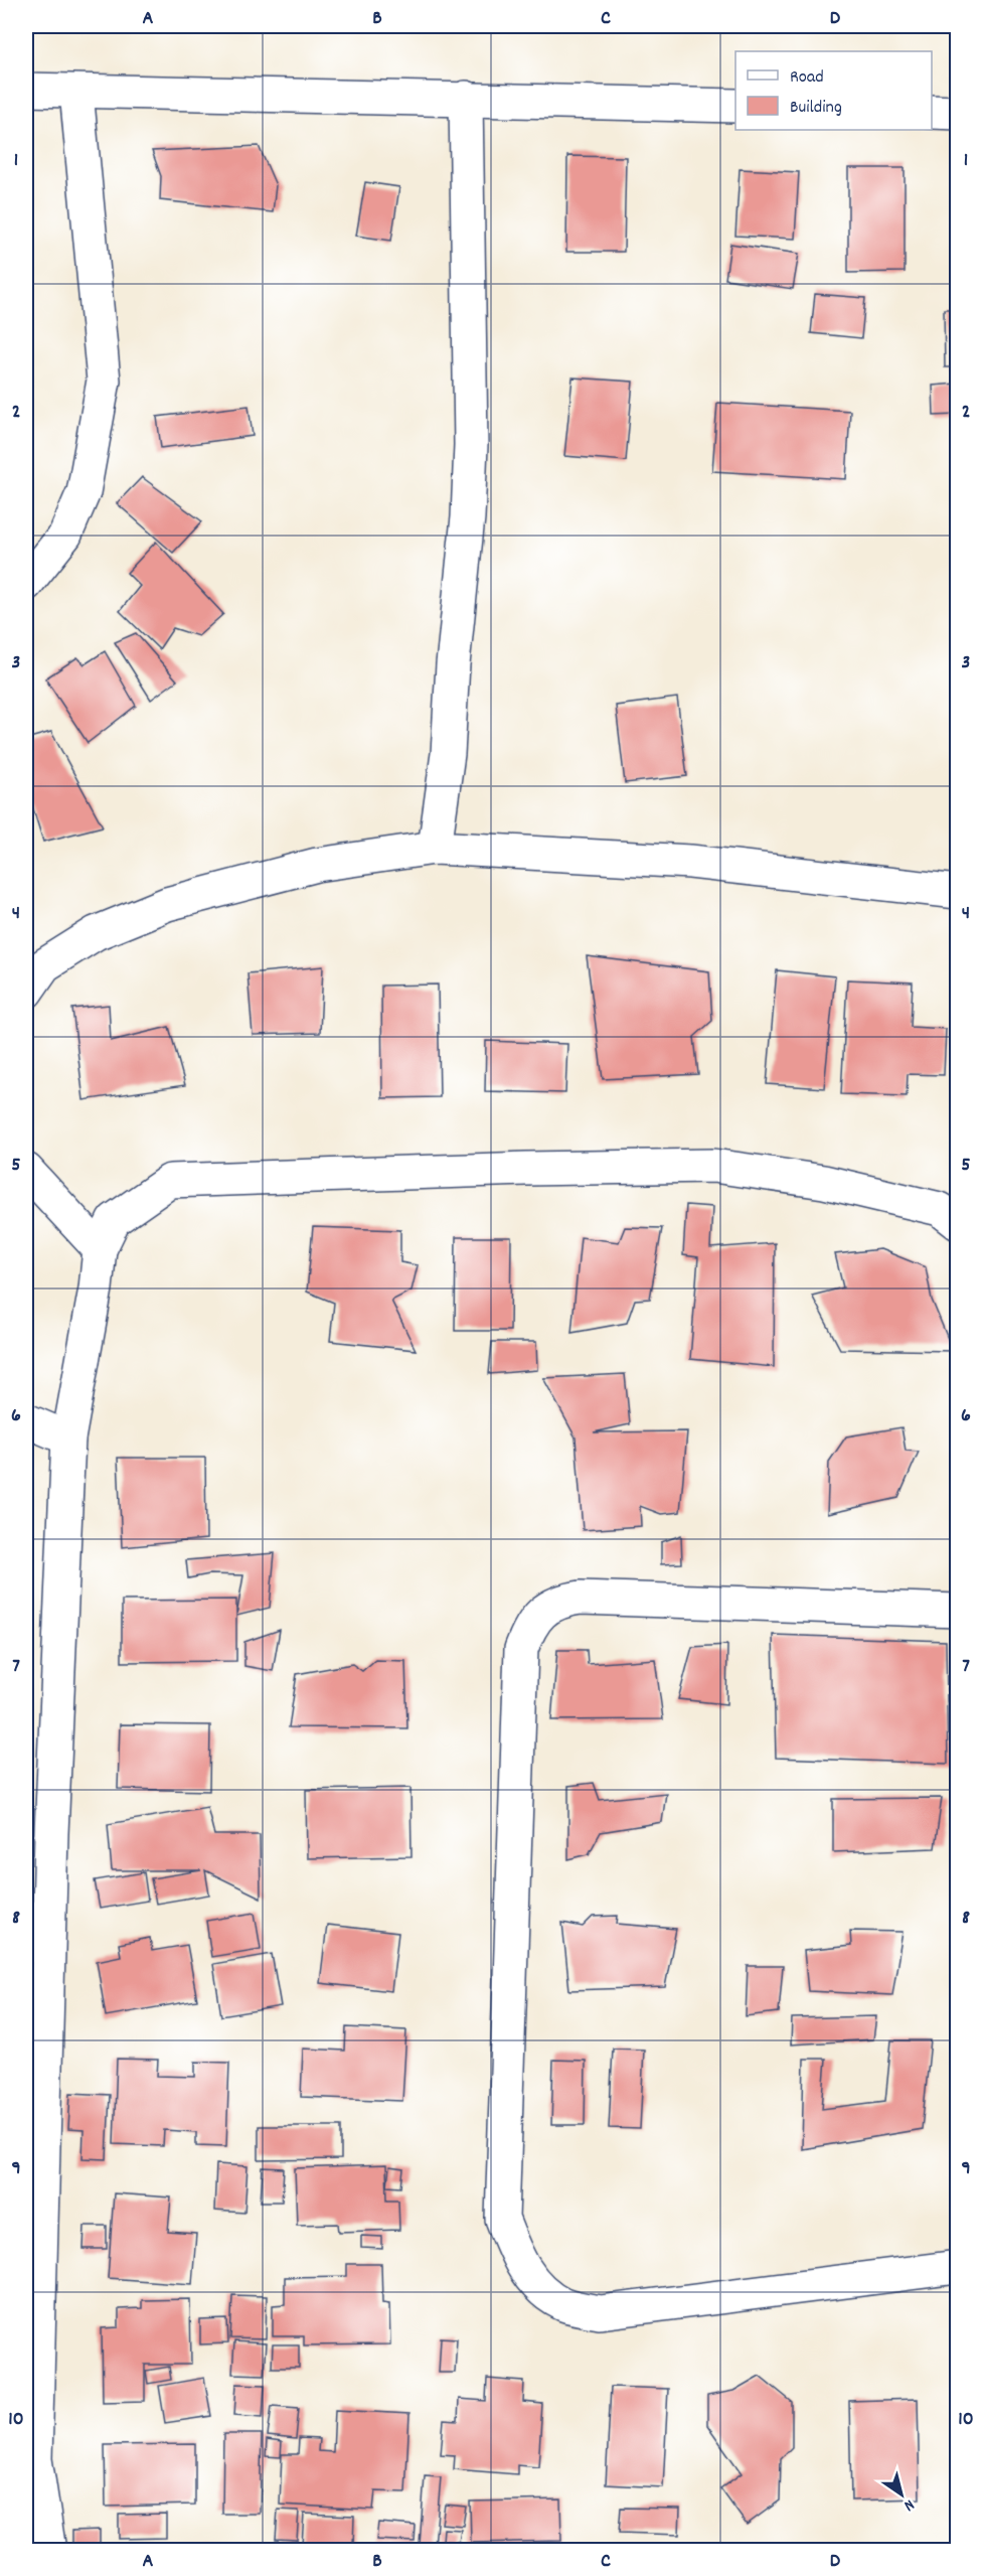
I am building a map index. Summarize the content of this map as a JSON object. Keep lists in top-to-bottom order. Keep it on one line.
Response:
{"legend":["Road","Building"],"north":"bottom right","grid":{"columns":["A","B","C","D"],"rows":["1","2","3","4","5","6","7","8","9","10"]}}
